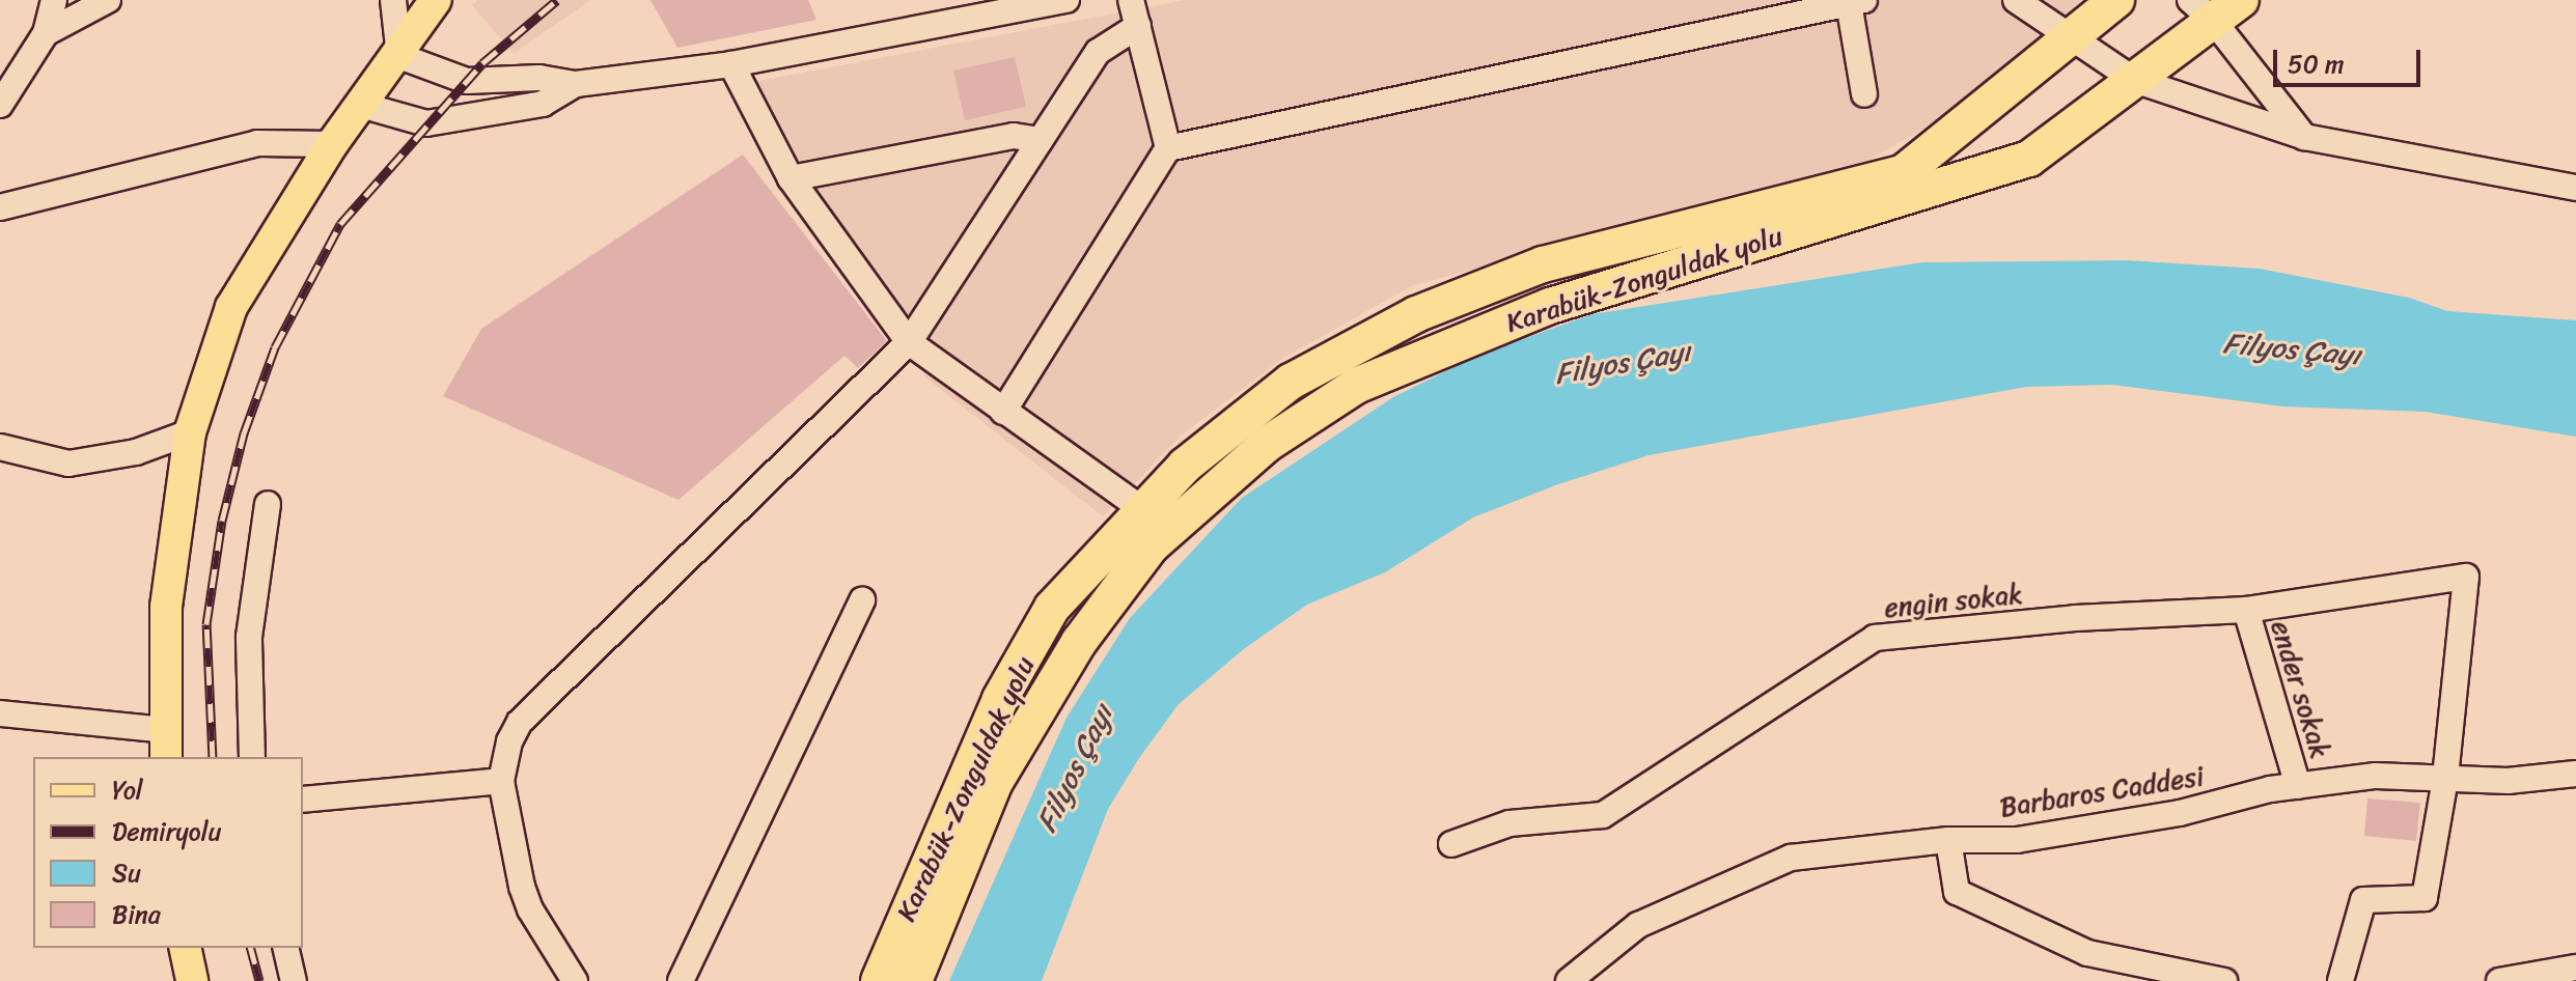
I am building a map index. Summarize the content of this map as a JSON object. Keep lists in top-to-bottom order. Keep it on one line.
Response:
{"streets":{"highway":["Karabük-Zonguldak yolu"],"street":["engin sokak","ender sokak","Barbaros Caddesi"]},"crossings":[["engin sokak","ender sokak"],["engin sokak","Barbaros Caddesi"],["ender sokak","Barbaros Caddesi"]],"water":["Filyos Çayı"],"legend":["Yol","Demiryolu","Su","Bina"],"scale_bar":"50 m"}
